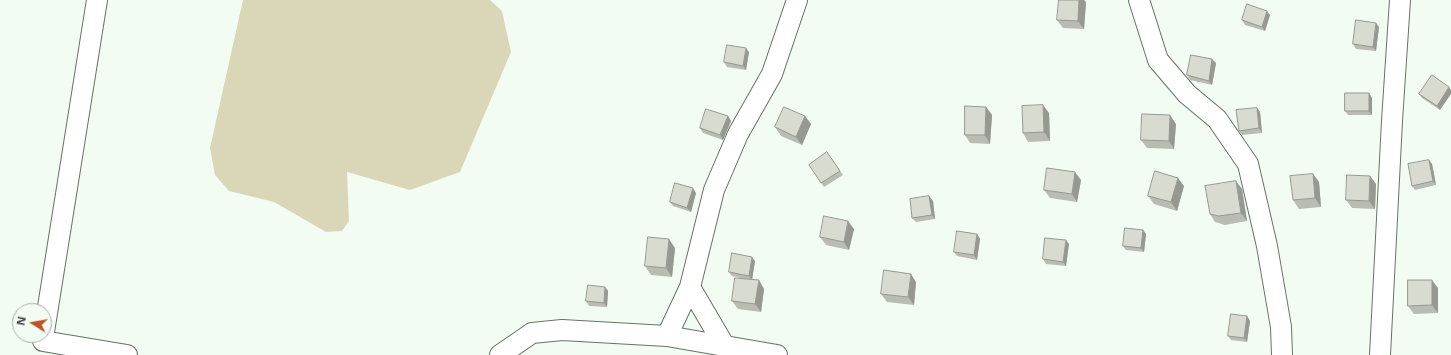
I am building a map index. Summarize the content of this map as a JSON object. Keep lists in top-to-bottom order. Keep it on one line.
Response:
{"north":"left"}
